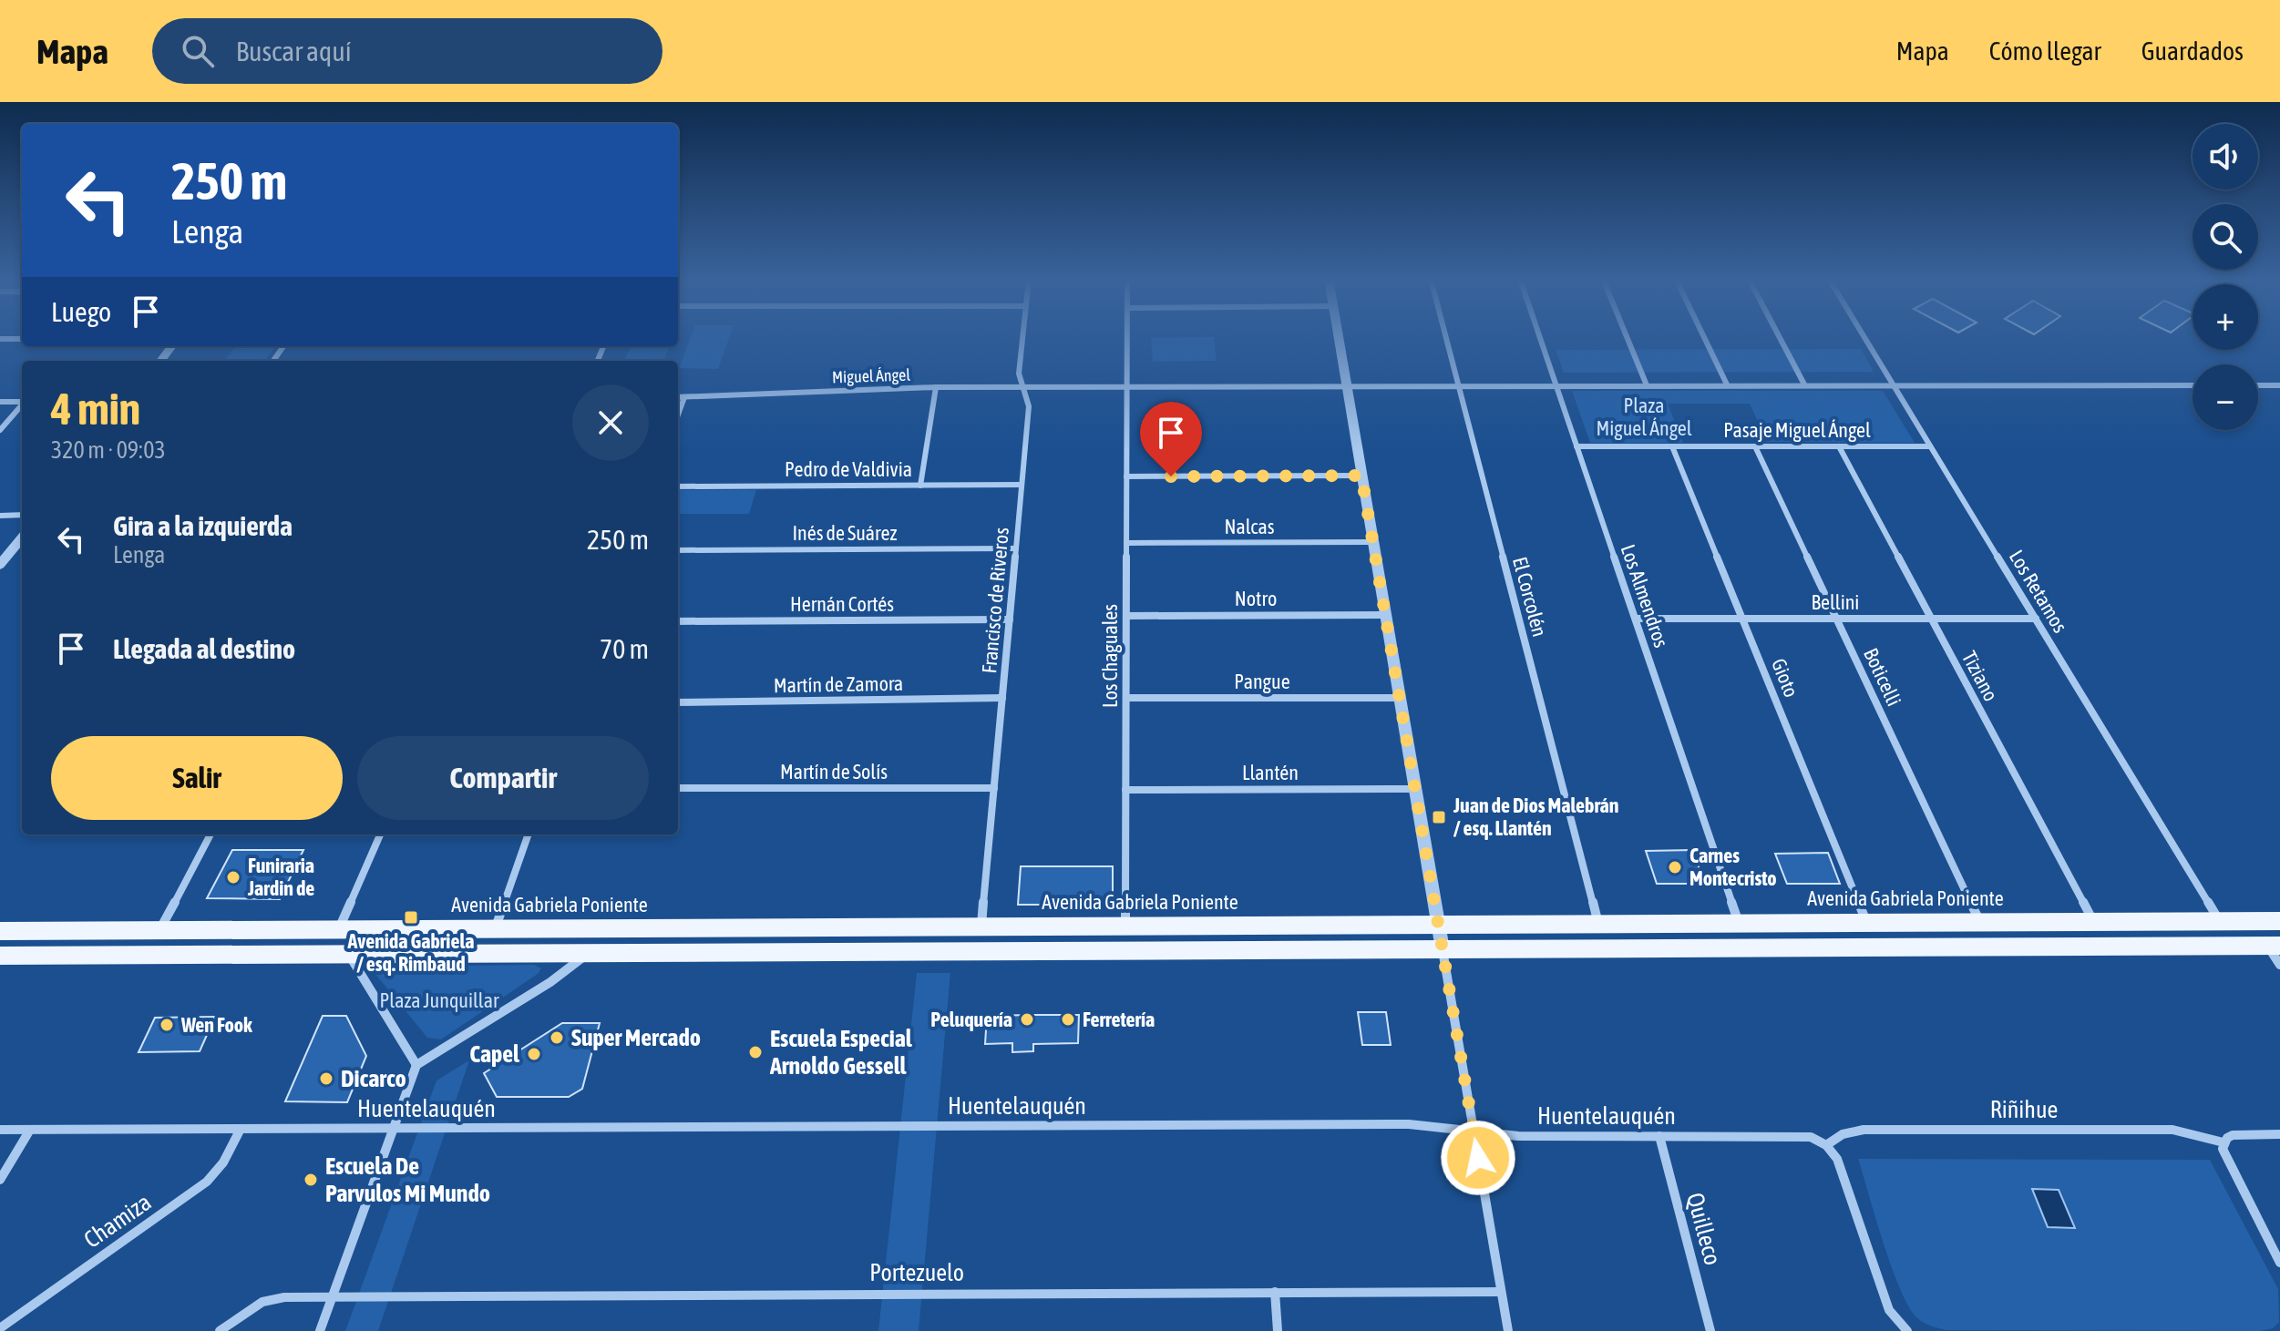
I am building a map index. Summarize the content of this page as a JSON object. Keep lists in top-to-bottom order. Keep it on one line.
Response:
{"streets":{"main road":["Avenida Gabriela Poniente"],"street":["Miguel Ángel","Pasaje Miguel Ángel","Pedro de Valdivia","Nalcas","Inés de Suárez","Los Retamos","Los Almendros","El Corcolén","Notro","Francisco de Riveros","Bellini","Hernán Cortés","Los Chaguales","Tiziano","Boticelli","Gioto","Pangue","Martín de Zamora","Martín de Solís","Llantén","Huentelauquén","Riñihue","Chamiza","Quilleco","Portezuelo"]},"crossings":[["Miguel Ángel","Los Retamos"],["Miguel Ángel","Los Almendros"],["Miguel Ángel","El Corcolén"],["Miguel Ángel","Francisco de Riveros"],["Miguel Ángel","Los Chaguales"],["Pasaje Miguel Ángel","Los Retamos"],["Pasaje Miguel Ángel","Los Almendros"],["Pasaje Miguel Ángel","Tiziano"],["Pasaje Miguel Ángel","Boticelli"],["Pasaje Miguel Ángel","Gioto"],["Pedro de Valdivia","Francisco de Riveros"],["Nalcas","Los Chaguales"],["Inés de Suárez","Francisco de Riveros"],["Los Retamos","Bellini"],["Los Retamos","Avenida Gabriela Poniente"],["Los Almendros","Bellini"],["Los Almendros","Avenida Gabriela Poniente"],["El Corcolén","Avenida Gabriela Poniente"],["Notro","Los Chaguales"],["Francisco de Riveros","Hernán Cortés"],["Francisco de Riveros","Martín de Zamora"],["Francisco de Riveros","Martín de Solís"],["Francisco de Riveros","Avenida Gabriela Poniente"],["Bellini","Tiziano"],["Bellini","Boticelli"],["Bellini","Gioto"],["Los Chaguales","Pangue"],["Los Chaguales","Llantén"],["Los Chaguales","Avenida Gabriela Poniente"],["Tiziano","Avenida Gabriela Poniente"],["Boticelli","Avenida Gabriela Poniente"],["Gioto","Avenida Gabriela Poniente"],["Huentelauquén","Riñihue"],["Huentelauquén","Chamiza"],["Huentelauquén","Quilleco"]],"parks":["Plaza Miguel Ángel","Plaza Junquillar"],"places":{"transit":["Juan de Dios Malebrán / esq. Llantén","Avenida Gabriela / esq. Rimbaud"],"other":["Carnes Montecristo","Funiraria Jardin de","Peluquería","Ferretería","Wen Fook","Super Mercado","Escuela Especial Arnoldo Gessell","Capel","Dicarco","Escuela De Parvulos Mi Mundo"]},"page":{"header":"Mapa","search":"Buscar aquí","nav":["Mapa","Cómo llegar","Guardados"],"map_buttons":["+","−"],"turn":["250 m","Lenga"],"then":"Luego","heading":["4 min","320 m · 09:03"],"list":[{"name":"Gira a la izquierda","note":"Lenga","value":"250 m"},{"name":"Llegada al destino","value":"70 m"}],"buttons":["Salir","Compartir"]}}
